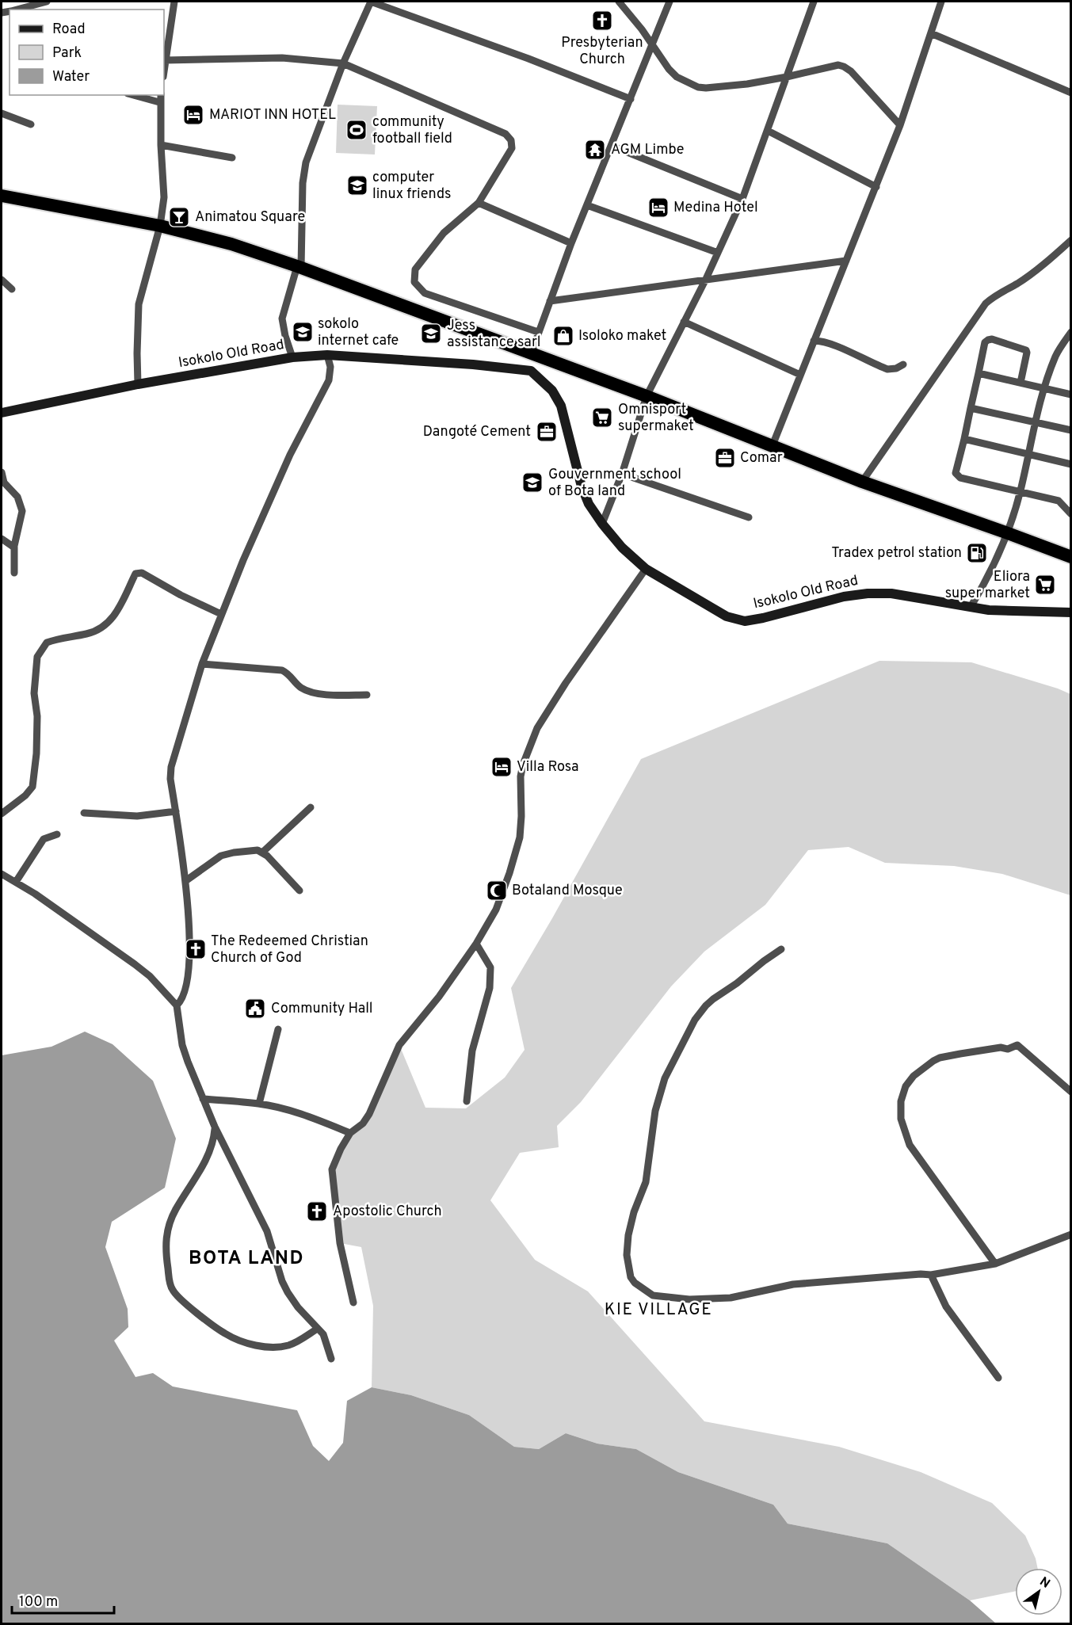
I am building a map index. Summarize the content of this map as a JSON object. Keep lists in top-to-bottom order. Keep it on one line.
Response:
{"streets":{"street":["Isokolo Old Road"]},"districts":["BOTA LAND","KIE VILLAGE"],"places":{"church":["Presbyterian Church","The Redeemed Christian Church of God","Apostolic Church"],"hotel":["MARIOT INN HOTEL","Medina Hotel","Villa Rosa"],"sports":["community football field"],"temple":["AGM Limbe"],"school or university":["computer linux friends","sokolo internet cafe","Jess assistance sarl","Gouvernment school of Bota land"],"bar":["Animatou Square"],"shop":["Isoloko maket"],"supermarket":["Omnisport supermaket","Eliora super market"],"office":["Dangoté Cement","Comar"],"fuel station":["Tradex petrol station"],"mosque":["Botaland Mosque"],"public building":["Community Hall"]},"legend":["Road","Park","Water"],"scale_bar":"100 m","north":"top right"}
